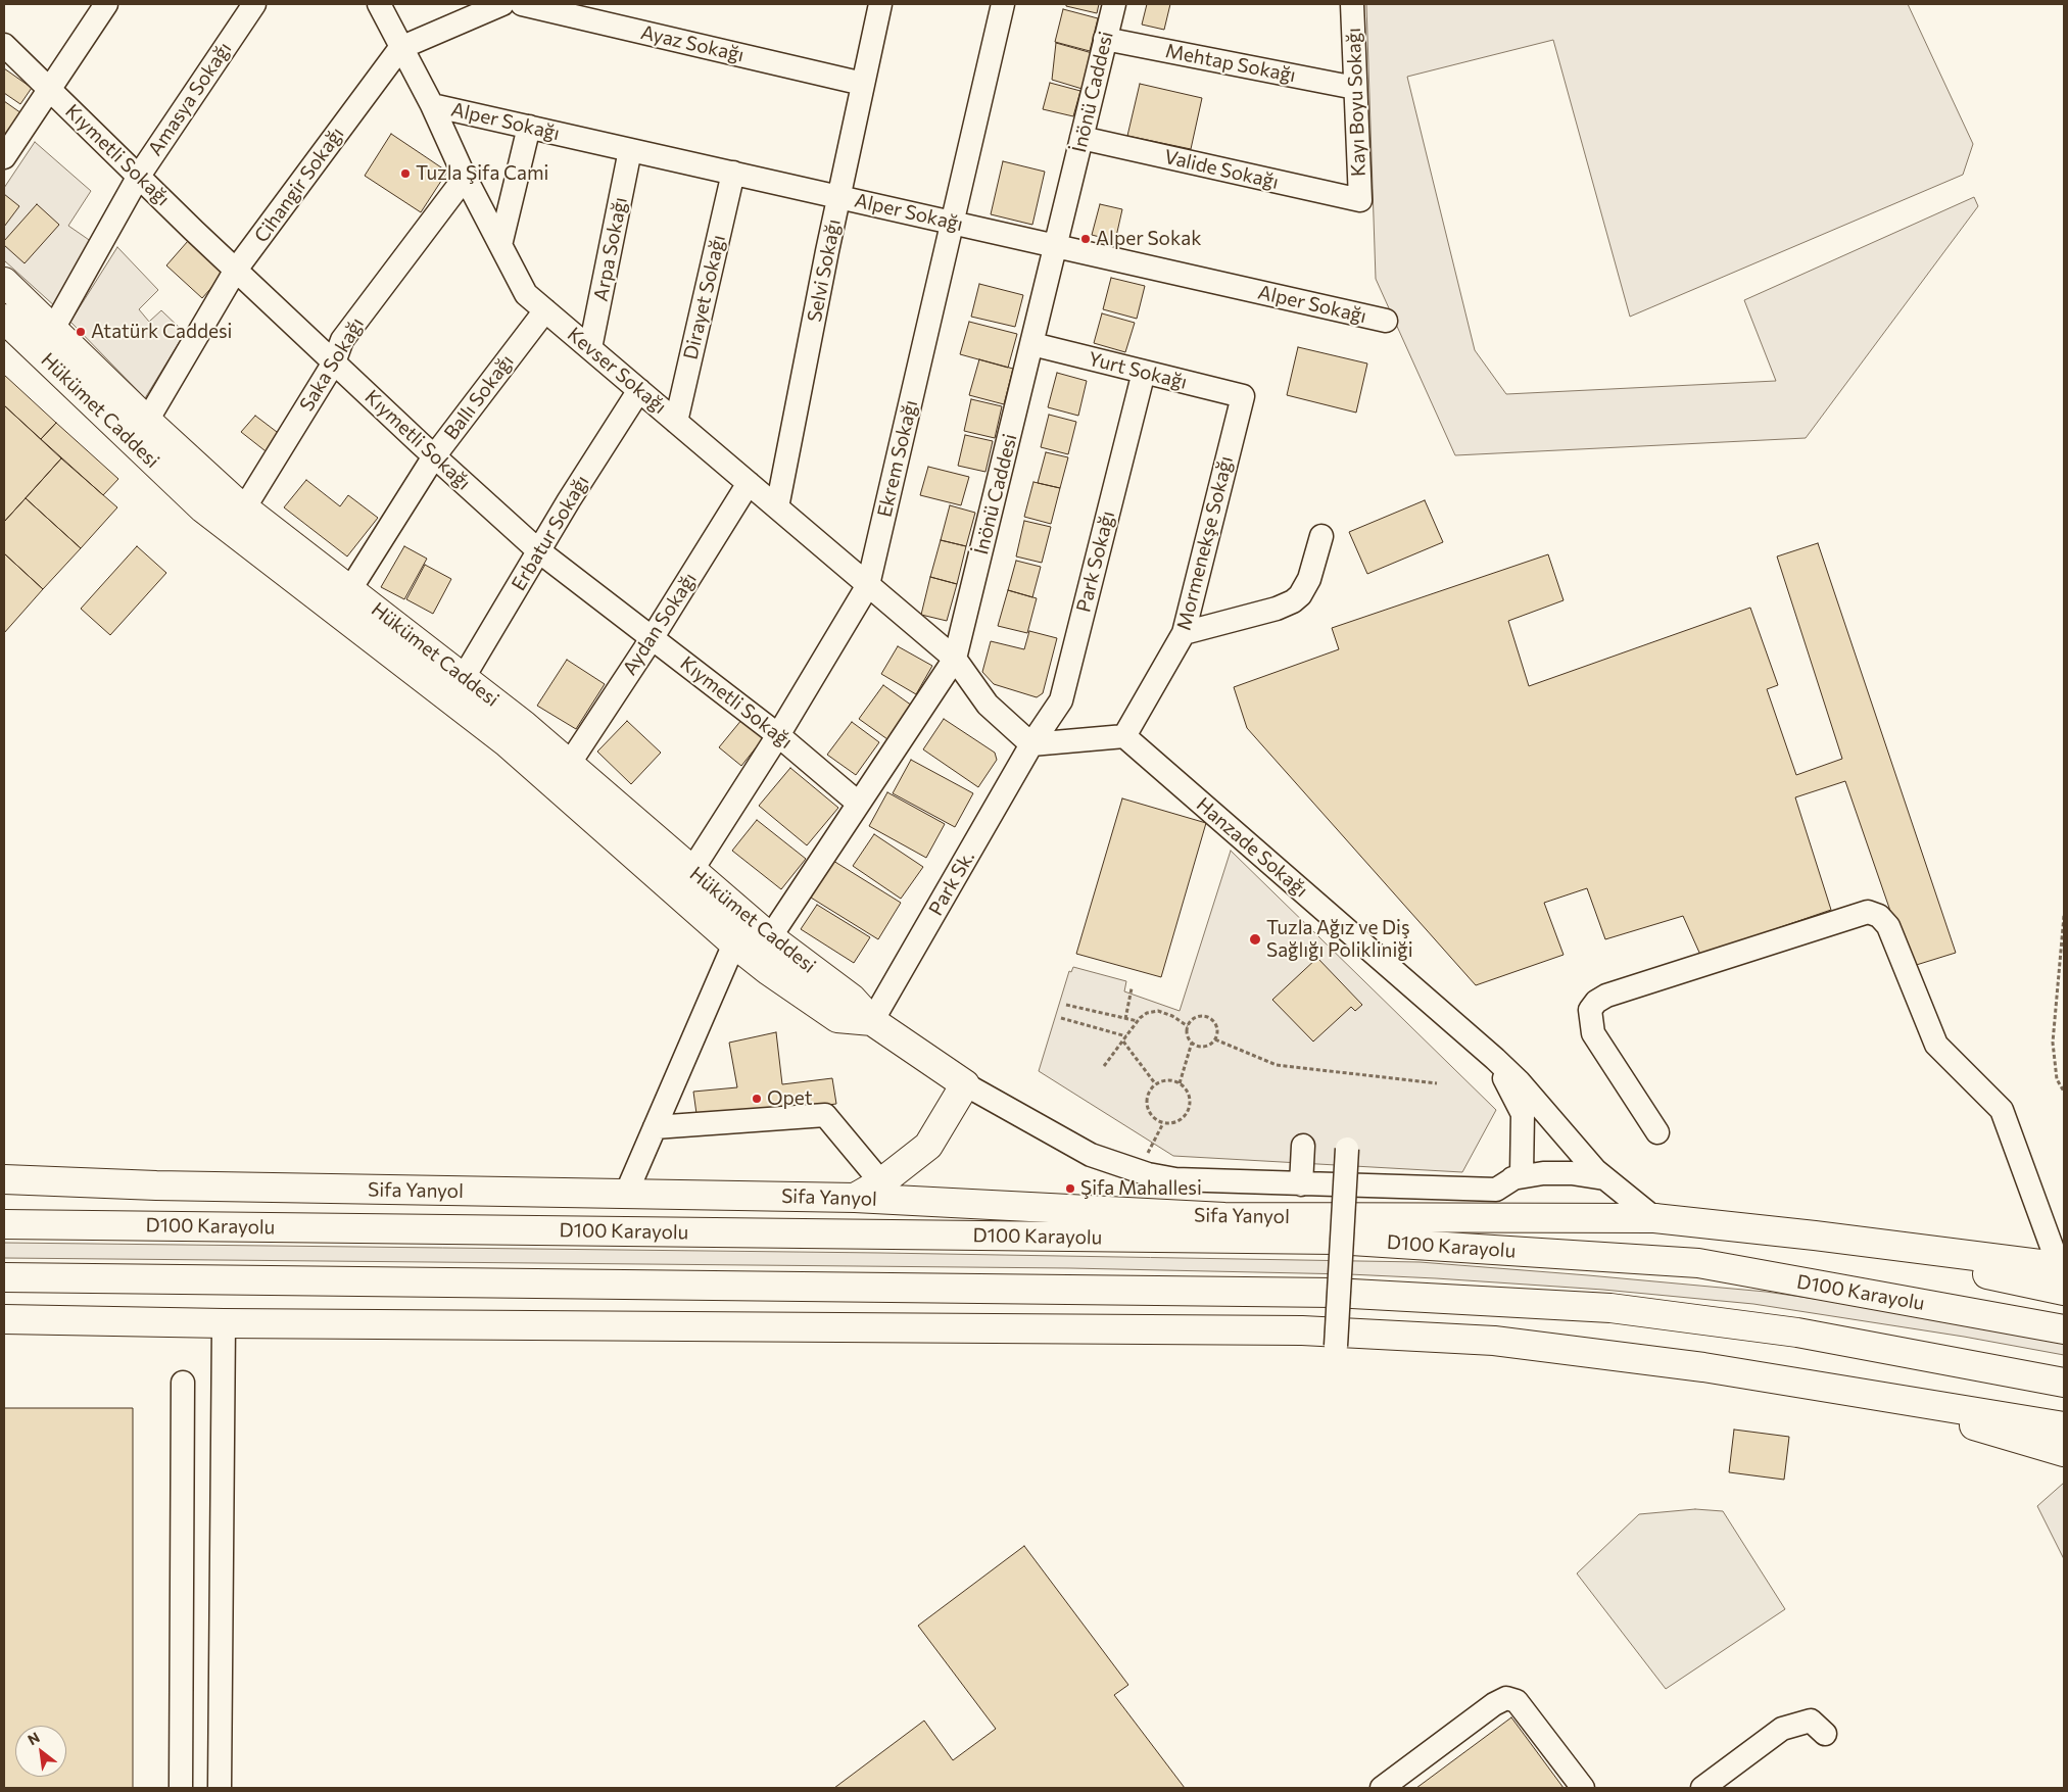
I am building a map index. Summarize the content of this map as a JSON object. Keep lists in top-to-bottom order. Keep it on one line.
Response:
{"streets":{"main road":["Hükümet Caddesi","Sifa Yanyol","D100 Karayolu"],"street":["Ayaz Sokağı","Mehtap Sokağı","İnönü Caddesi","Amasya Sokağı","Kayı Boyu Sokağı","Alper Sokağı","Kıymetli Sokağı","Valide Sokağı","Cihangir Sokağı","Arpa Sokağı","Selvi Sokağı","Dirayet Sokağı","Saka Sokağı","Kevser Sokağı","Yurt Sokağı","Ballı Sokağı","Ekrem Sokağı","Erbatur Sokağı","Mormenekşe Sokağı","Park Sokağı","Aydan Sokağı","Hanzade Sokağı","Park Sk."]},"crossings":[["Ayaz Sokağı","Selvi Sokağı"],["Mehtap Sokağı","İnönü Caddesi"],["Mehtap Sokağı","Kayı Boyu Sokağı"],["İnönü Caddesi","Alper Sokağı"],["İnönü Caddesi","Kıymetli Sokağı"],["İnönü Caddesi","Valide Sokağı"],["İnönü Caddesi","Kevser Sokağı"],["İnönü Caddesi","Yurt Sokağı"],["İnönü Caddesi","Hükümet Caddesi"],["Amasya Sokağı","Kıymetli Sokağı"],["Amasya Sokağı","Hükümet Caddesi"],["Kayı Boyu Sokağı","Valide Sokağı"],["Alper Sokağı","Arpa Sokağı"],["Alper Sokağı","Selvi Sokağı"],["Alper Sokağı","Dirayet Sokağı"],["Alper Sokağı","Kevser Sokağı"],["Alper Sokağı","Ekrem Sokağı"],["Kıymetli Sokağı","Cihangir Sokağı"],["Kıymetli Sokağı","Saka Sokağı"],["Kıymetli Sokağı","Ballı Sokağı"],["Kıymetli Sokağı","Ekrem Sokağı"],["Kıymetli Sokağı","Erbatur Sokağı"],["Kıymetli Sokağı","Aydan Sokağı"],["Cihangir Sokağı","Kevser Sokağı"],["Cihangir Sokağı","Hükümet Caddesi"],["Arpa Sokağı","Kevser Sokağı"],["Selvi Sokağı","Kevser Sokağı"],["Dirayet Sokağı","Kevser Sokağı"],["Saka Sokağı","Kevser Sokağı"],["Saka Sokağı","Hükümet Caddesi"],["Kevser Sokağı","Ballı Sokağı"],["Kevser Sokağı","Ekrem Sokağı"],["Kevser Sokağı","Erbatur Sokağı"],["Kevser Sokağı","Park Sokağı"],["Kevser Sokağı","Aydan Sokağı"],["Kevser Sokağı","Park Sk."],["Yurt Sokağı","Mormenekşe Sokağı"],["Yurt Sokağı","Park Sokağı"],["Ballı Sokağı","Hükümet Caddesi"],["Hükümet Caddesi","Ekrem Sokağı"],["Hükümet Caddesi","Erbatur Sokağı"],["Hükümet Caddesi","Aydan Sokağı"],["Hükümet Caddesi","Park Sk."],["Mormenekşe Sokağı","Hanzade Sokağı"],["Park Sokağı","Park Sk."],["Hanzade Sokağı","Sifa Yanyol"]],"places":["Tuzla Şifa Cami","Alper Sokak","Atatürk Caddesi","Tuzla Ağız ve Diş Sağlığı Polikliniği","Opet","Şifa Mahallesi"],"north":"top left"}
